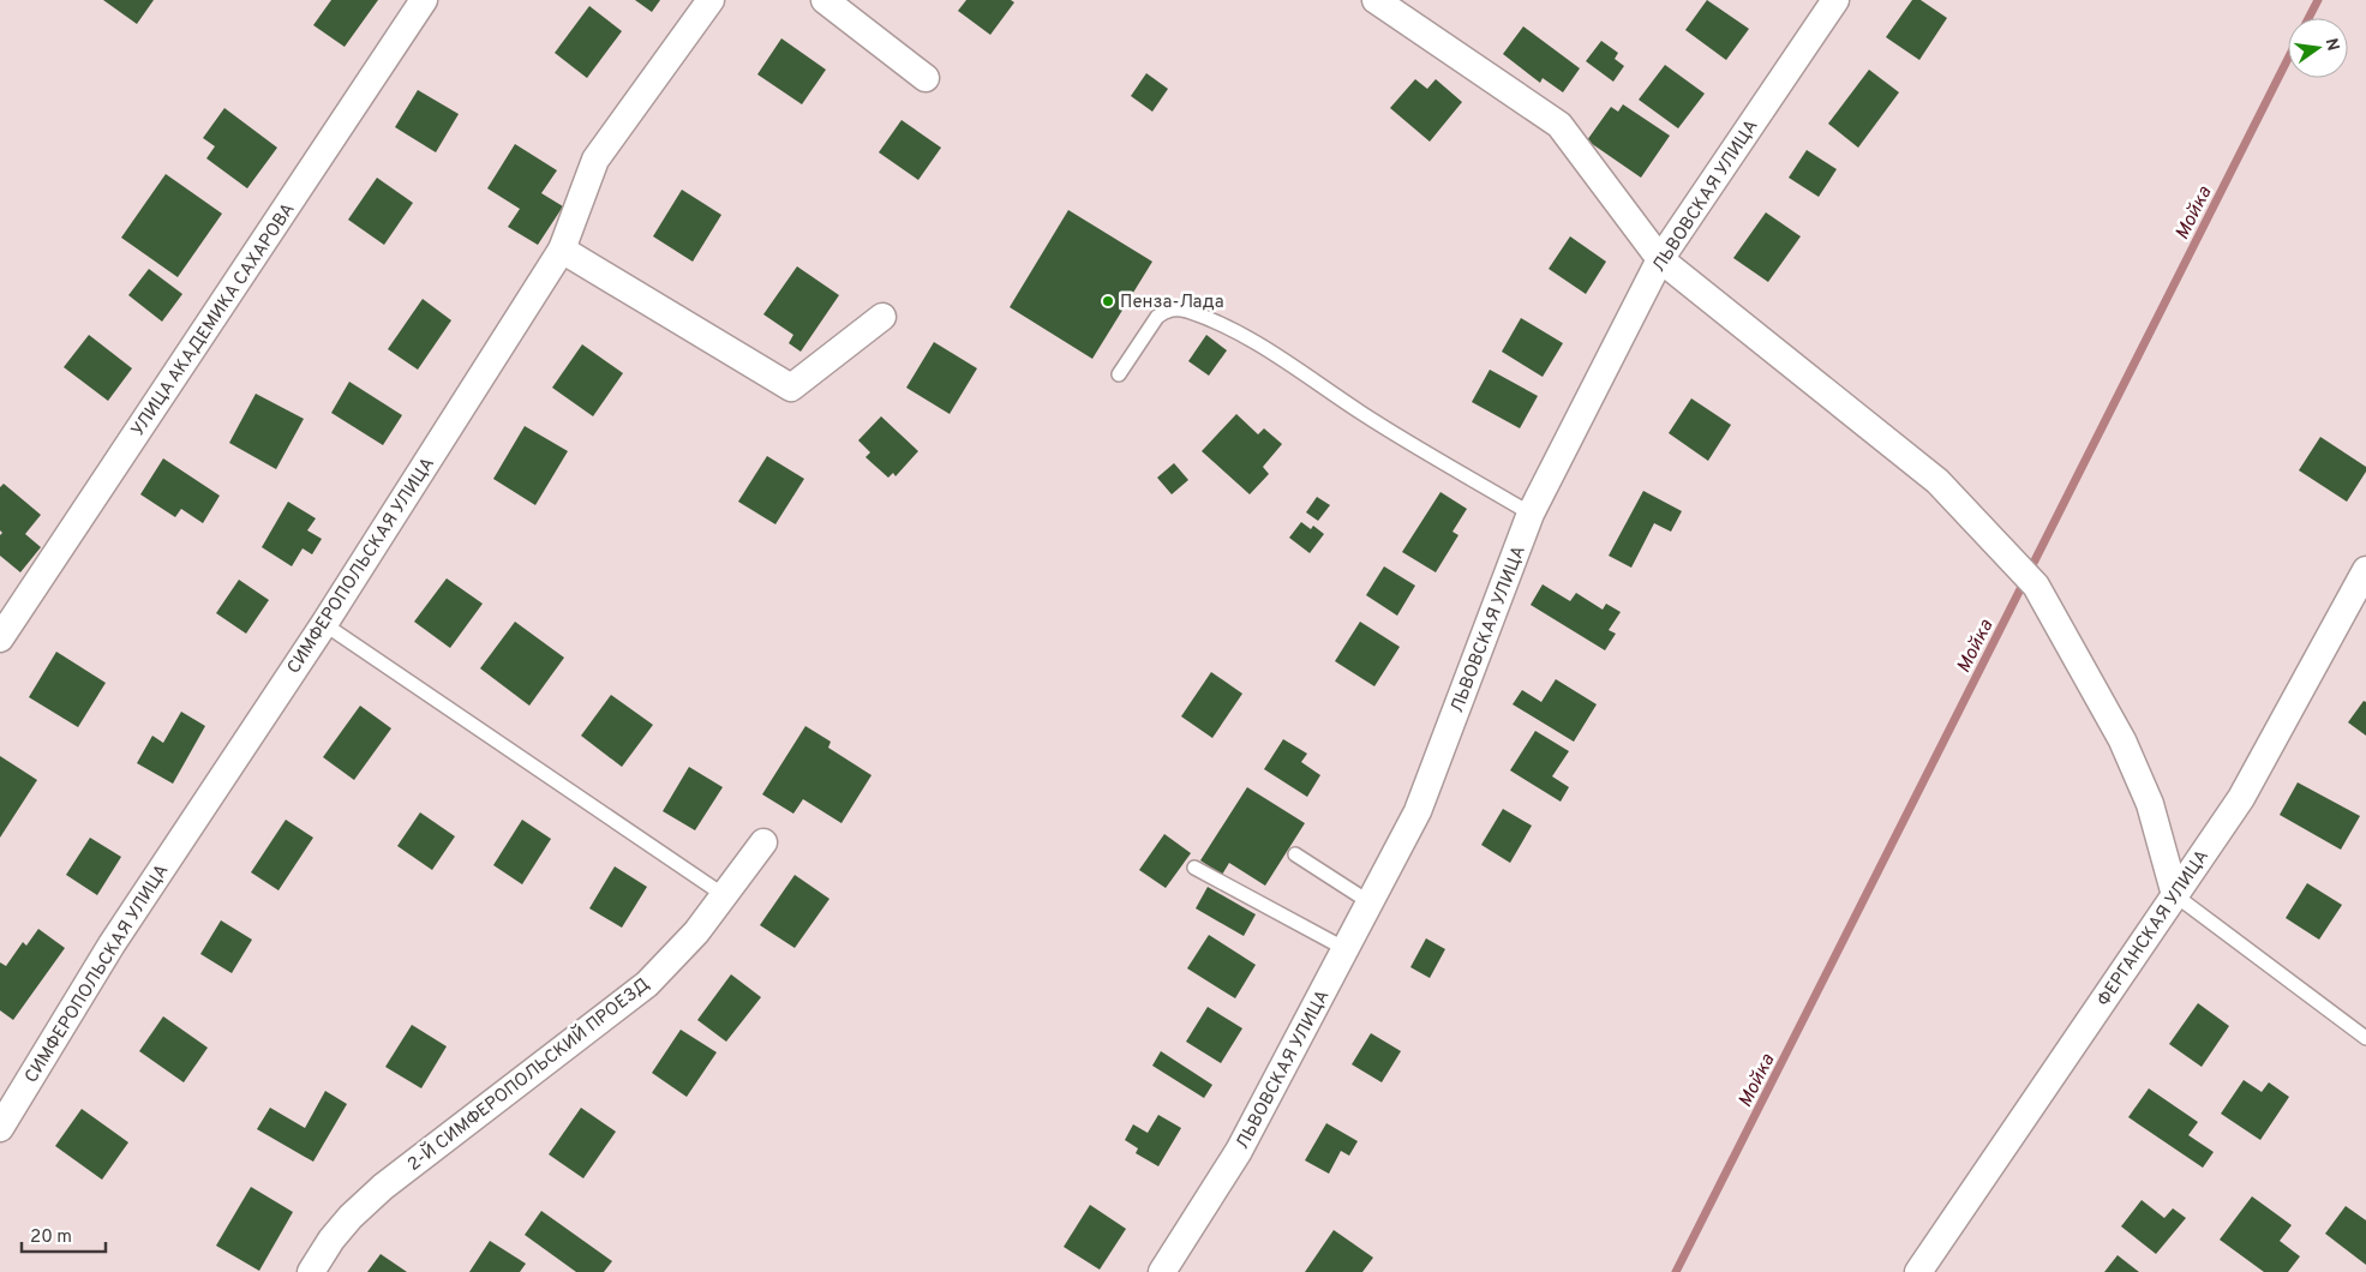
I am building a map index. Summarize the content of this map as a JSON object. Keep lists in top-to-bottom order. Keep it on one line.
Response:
{"streets":{"street":["ЛЬВОВСКАЯ УЛИЦА","УЛИЦА АКАДЕМИКА САХАРОВА","СИМФЕРОПОЛЬСКАЯ УЛИЦА","ФЕРГАНСКАЯ УЛИЦА","2-Й СИМФЕРОПОЛЬСКИЙ ПРОЕЗД"]},"water":["Мойка"],"places":["Пенза-Лада"],"scale_bar":"20 m","north":"right"}
